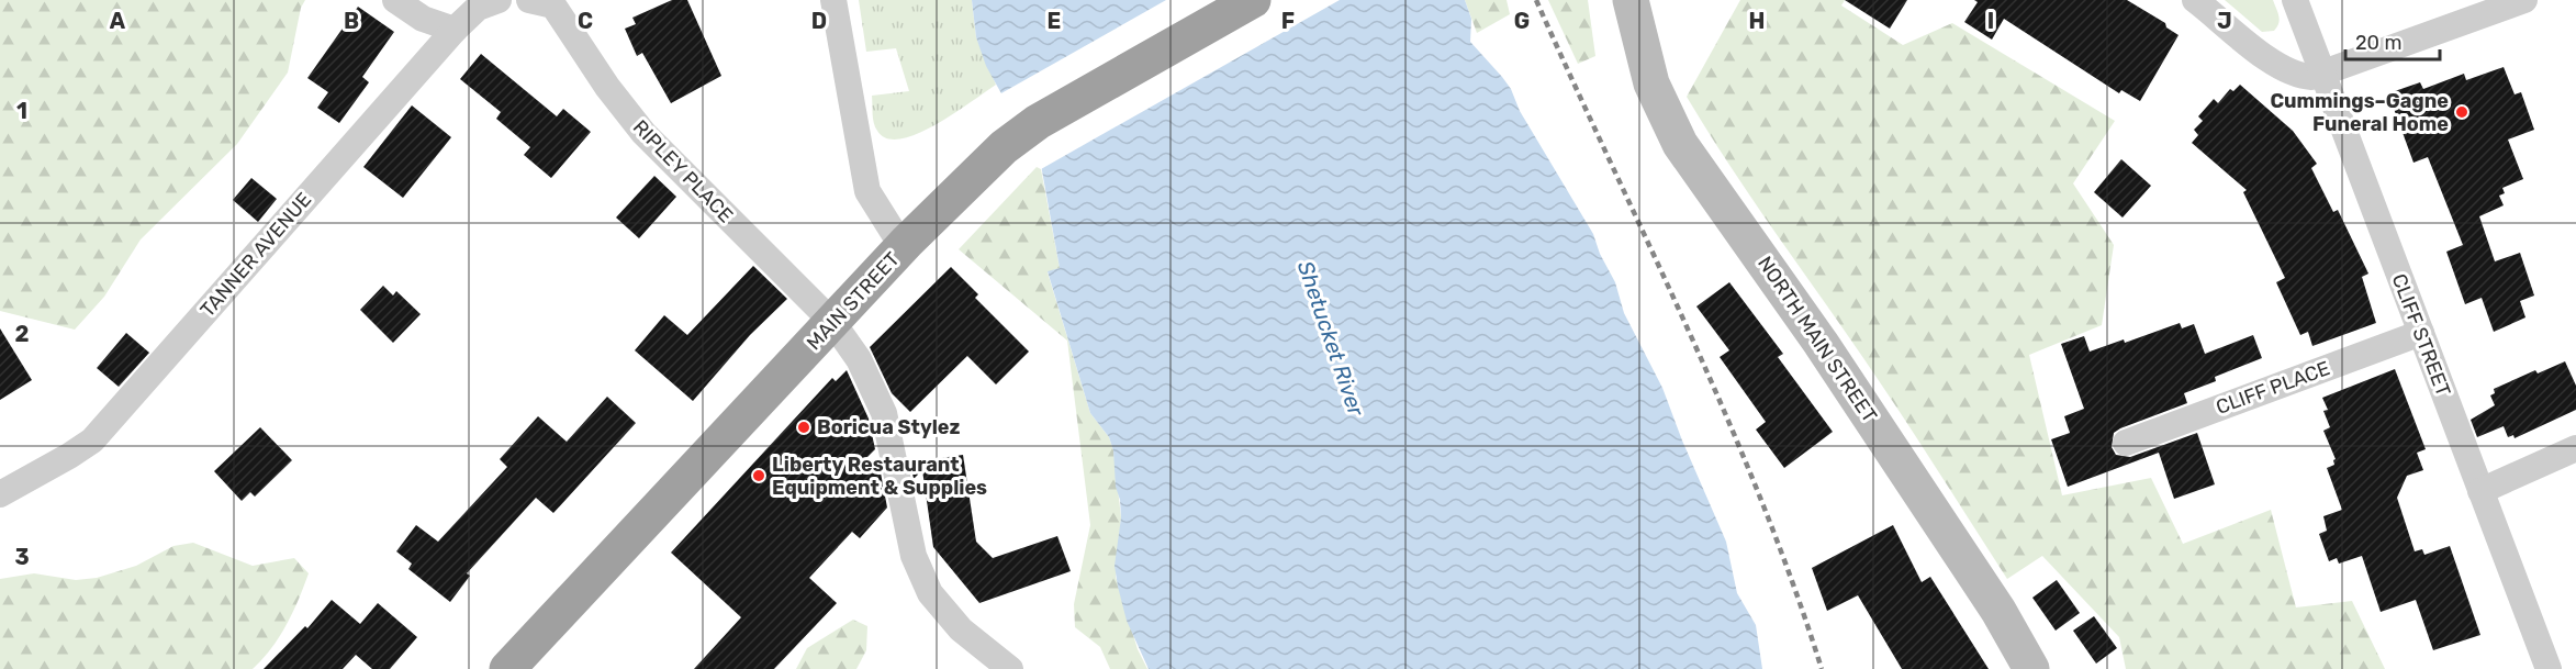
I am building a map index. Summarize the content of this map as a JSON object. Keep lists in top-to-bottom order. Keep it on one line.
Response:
{"streets":{"highway":["MAIN STREET"],"main road":["NORTH MAIN STREET"],"street":["RIPLEY PLACE","TANNER AVENUE","CLIFF STREET","CLIFF PLACE"]},"crossings":[["RIPLEY PLACE","MAIN STREET"],["CLIFF STREET","CLIFF PLACE"]],"water":["Shetucket River"],"places":["Cummings–Gagne Funeral Home","Boricua Stylez","Liberty Restaurant Equipment & Supplies"],"scale_bar":"20 m","grid":{"columns":["A","B","C","D","E","F","G","H","I","J"],"rows":["1","2","3"]}}
